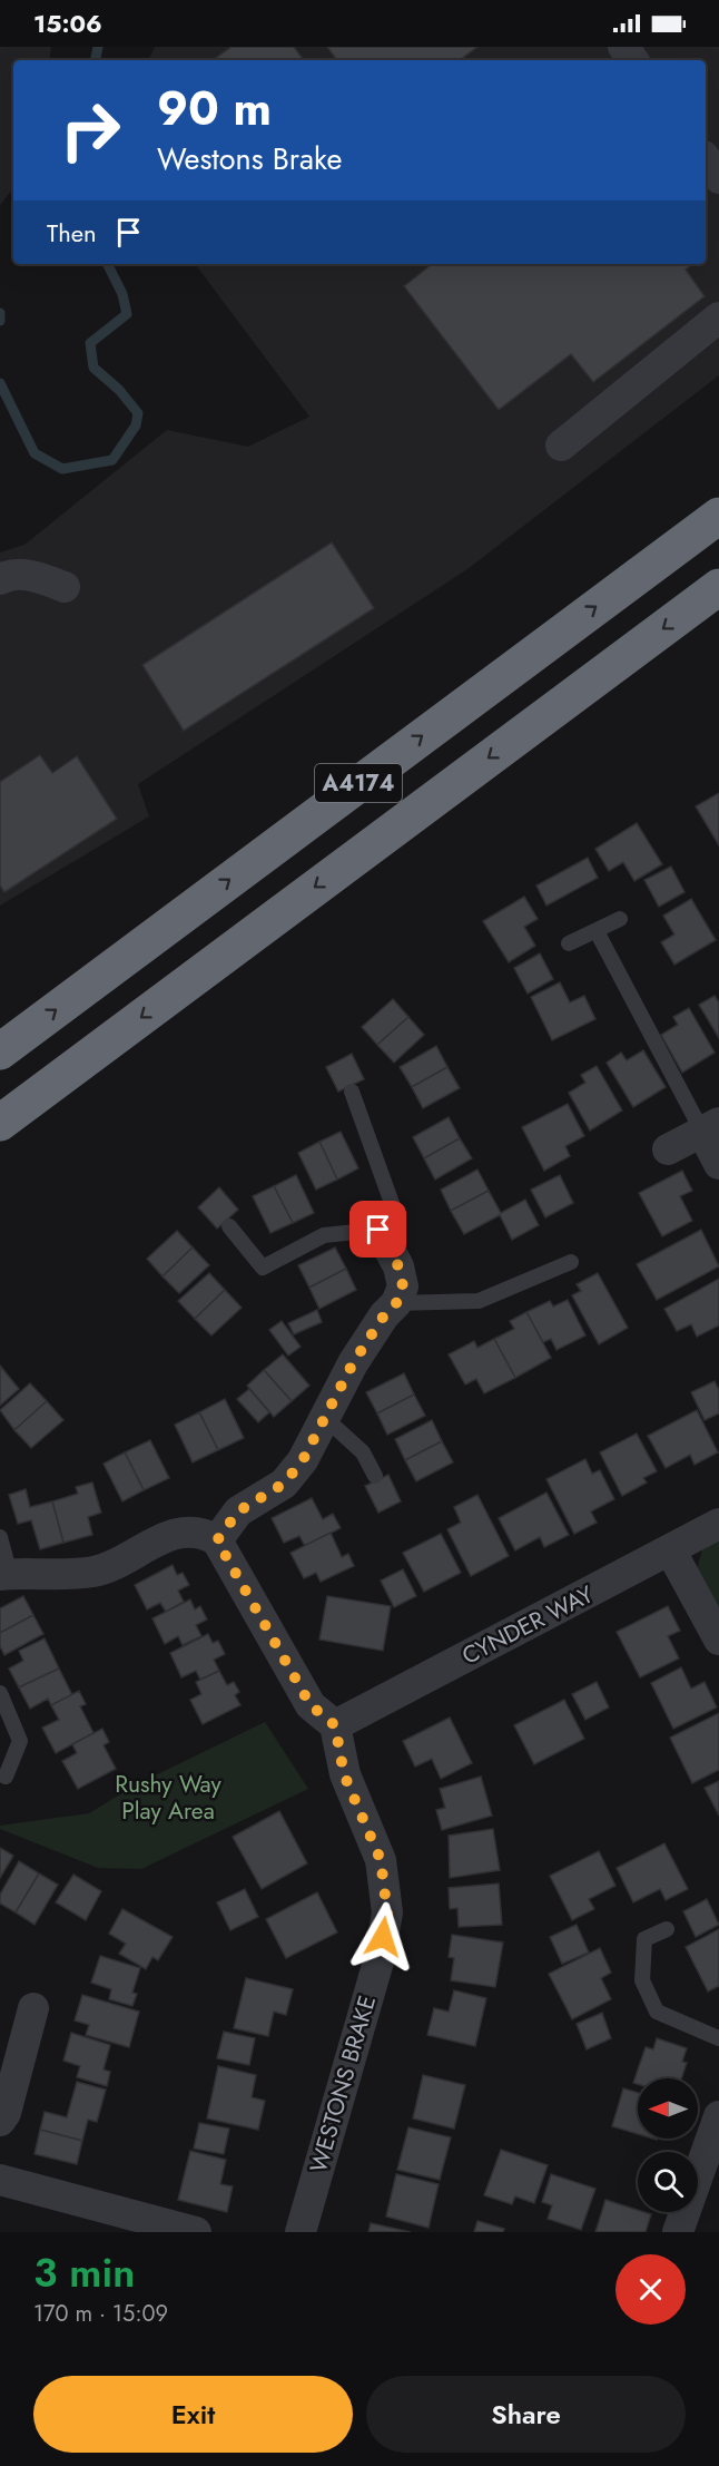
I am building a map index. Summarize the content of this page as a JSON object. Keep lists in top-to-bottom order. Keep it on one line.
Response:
{"streets":{"highway":["A4174"],"street":["CYNDER WAY","WESTONS BRAKE"]},"crossings":[["CYNDER WAY","WESTONS BRAKE"]],"parks":["Rushy Way Play Area"],"north":"left","page":{"status":"15:06","turn":["90 m","Westons Brake"],"then":"Then","heading":["3 min","170 m · 15:09"],"buttons":["Exit","Share"]}}
